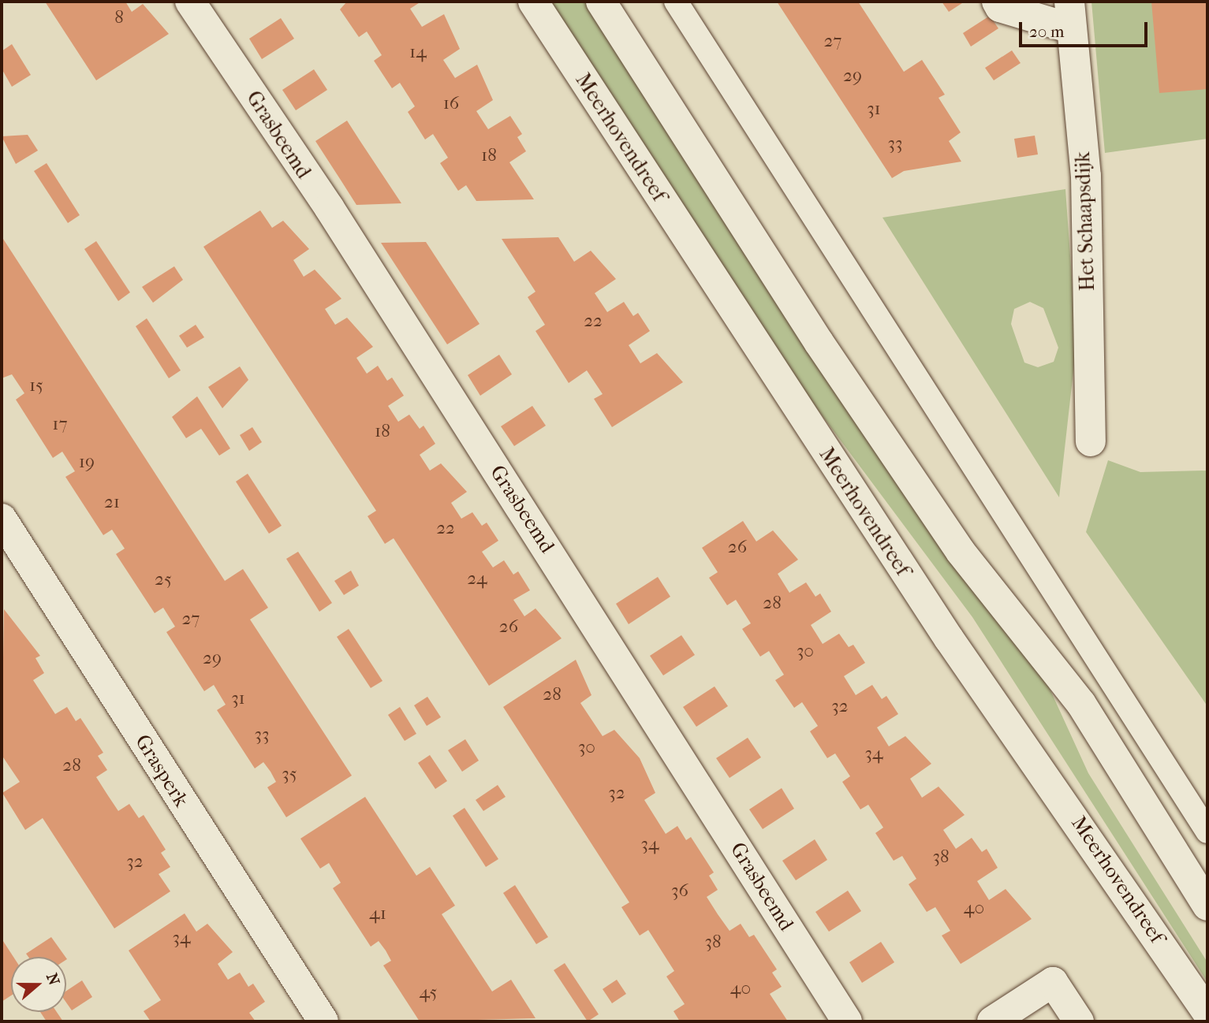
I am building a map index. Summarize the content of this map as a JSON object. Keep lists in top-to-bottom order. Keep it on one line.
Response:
{"streets":{"street":["Grasbeemd","Meerhovendreef","Het Schaapsdijk","Grasperk"]},"house_numbers":["8","27","14","29","16","31","33","18","22","15","17","18","19","21","22","26","24","25","28","27","26","30","29","28","31","32","33","30","34","28","35","32","34","38","32","36","40","41","34","38","40","45"],"scale_bar":"20 m","north":"right"}
